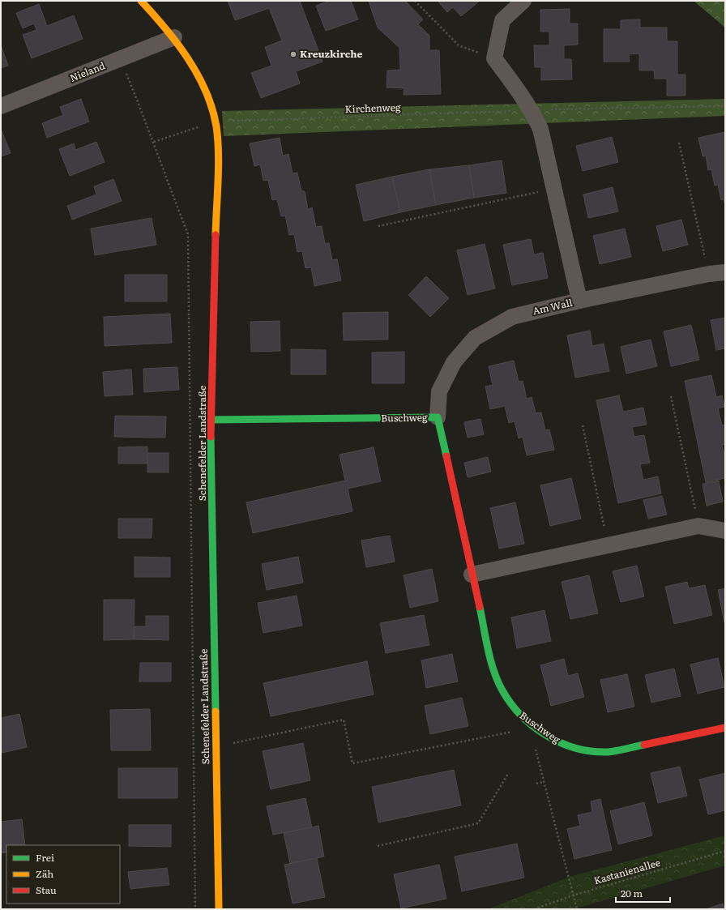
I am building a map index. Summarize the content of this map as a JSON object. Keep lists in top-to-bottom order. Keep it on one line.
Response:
{"streets":{"street":["Nieland","Am Wall","Buschweg","Schenefelder Landstraße"],"path":["Kirchenweg","Kastanienallee"]},"crossings":[["Nieland","Schenefelder Landstraße"],["Kirchenweg","Schenefelder Landstraße"],["Am Wall","Buschweg"],["Buschweg","Schenefelder Landstraße"]],"places":["Kreuzkirche"],"legend":["Frei","Zäh","Stau"],"scale_bar":"20 m"}
